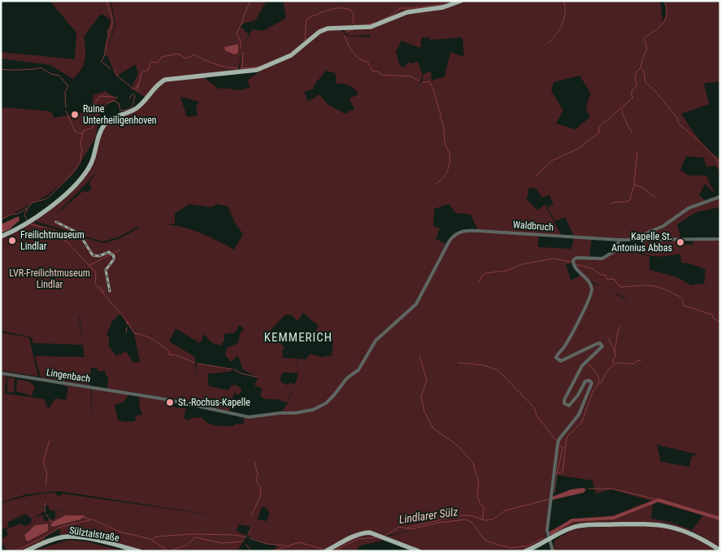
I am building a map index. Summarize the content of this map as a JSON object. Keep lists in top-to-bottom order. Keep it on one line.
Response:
{"streets":{"main road":["Sülztalstraße"],"street":["Waldbruch","Lingenbach"]},"crossings":[["Waldbruch","Lingenbach"]],"districts":["KEMMERICH"],"water":["Lindlarer Sülz"],"parks":["LVR-Freilichtmuseum Lindlar"],"places":["Ruine Unterheiligenhoven","Freilichtmuseum Lindlar","Kapelle St. Antonius Abbas","St.-Rochus-Kapelle"]}
